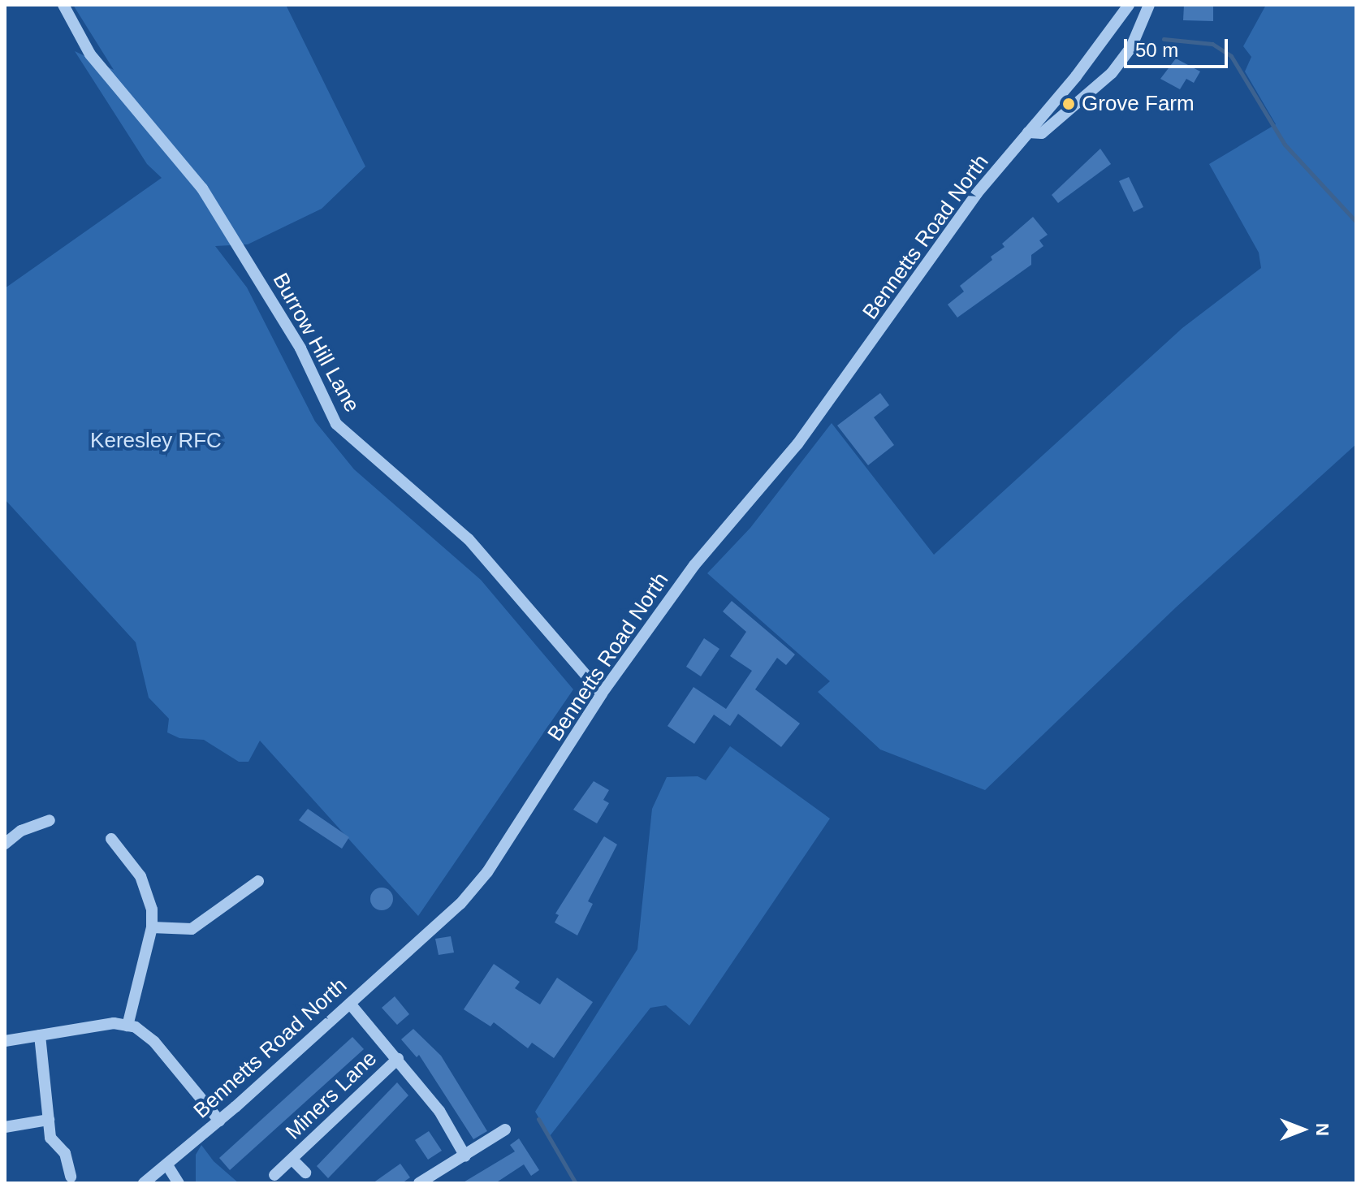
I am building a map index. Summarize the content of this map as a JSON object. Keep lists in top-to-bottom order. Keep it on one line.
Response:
{"streets":{"street":["Bennetts Road North","Burrow Hill Lane","Miners Lane"]},"crossings":[["Bennetts Road North","Burrow Hill Lane"],["Bennetts Road North","Miners Lane"]],"parks":["Keresley RFC"],"places":["Grove Farm"],"scale_bar":"50 m","north":"right"}
